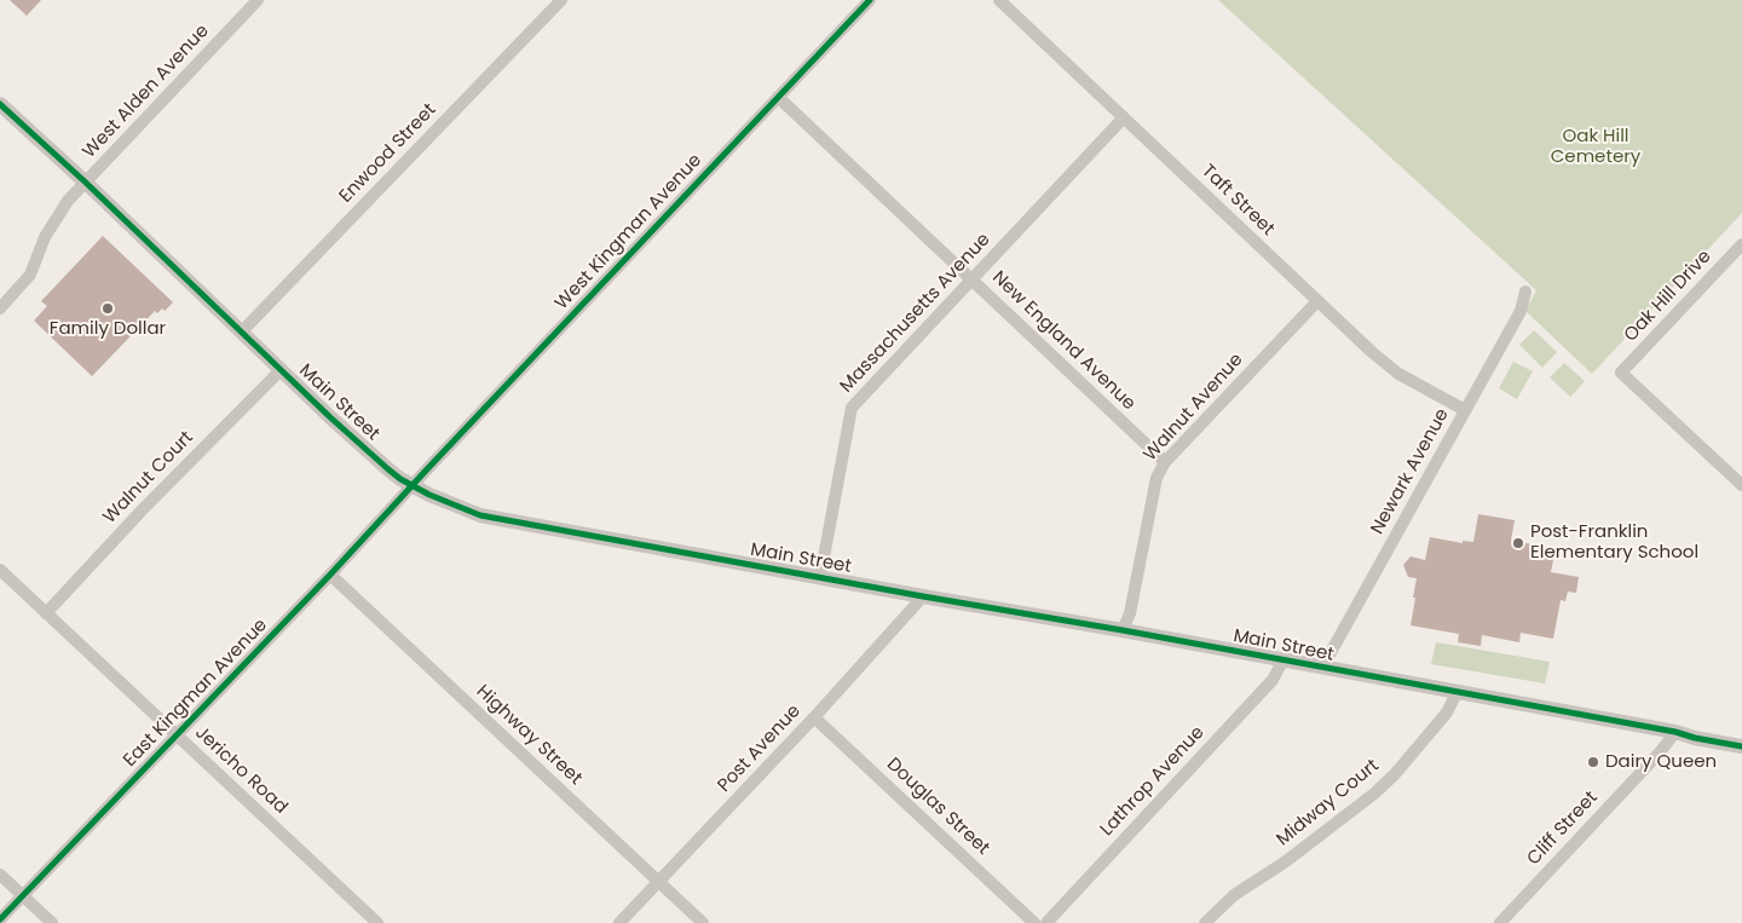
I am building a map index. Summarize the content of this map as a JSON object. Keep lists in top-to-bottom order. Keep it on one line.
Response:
{"streets":{"street":["West Alden Avenue","Enwood Street","Taft Street","West Kingman Avenue","Oak Hill Drive","Massachusetts Avenue","New England Avenue","Main Street","Walnut Avenue","Newark Avenue","Walnut Court","East Kingman Avenue","Highway Street","Post Avenue","Jericho Road","Lathrop Avenue","Midway Court","Douglas Street","Cliff Street"]},"crossings":[["West Alden Avenue","Main Street"],["Enwood Street","Main Street"],["Taft Street","Massachusetts Avenue"],["Taft Street","Walnut Avenue"],["Taft Street","Newark Avenue"],["West Kingman Avenue","New England Avenue"],["West Kingman Avenue","Main Street"],["West Kingman Avenue","East Kingman Avenue"],["Massachusetts Avenue","New England Avenue"],["Massachusetts Avenue","Main Street"],["New England Avenue","Walnut Avenue"],["Main Street","Walnut Avenue"],["Main Street","Newark Avenue"],["Main Street","Walnut Court"],["Main Street","East Kingman Avenue"],["Main Street","Post Avenue"],["Main Street","Lathrop Avenue"],["Main Street","Midway Court"],["Main Street","Cliff Street"],["Walnut Court","Jericho Road"],["East Kingman Avenue","Highway Street"],["East Kingman Avenue","Jericho Road"],["Highway Street","Post Avenue"],["Post Avenue","Douglas Street"]],"parks":["Oak Hill Cemetery"],"places":["Family Dollar","Post-Franklin Elementary School","Dairy Queen"]}
